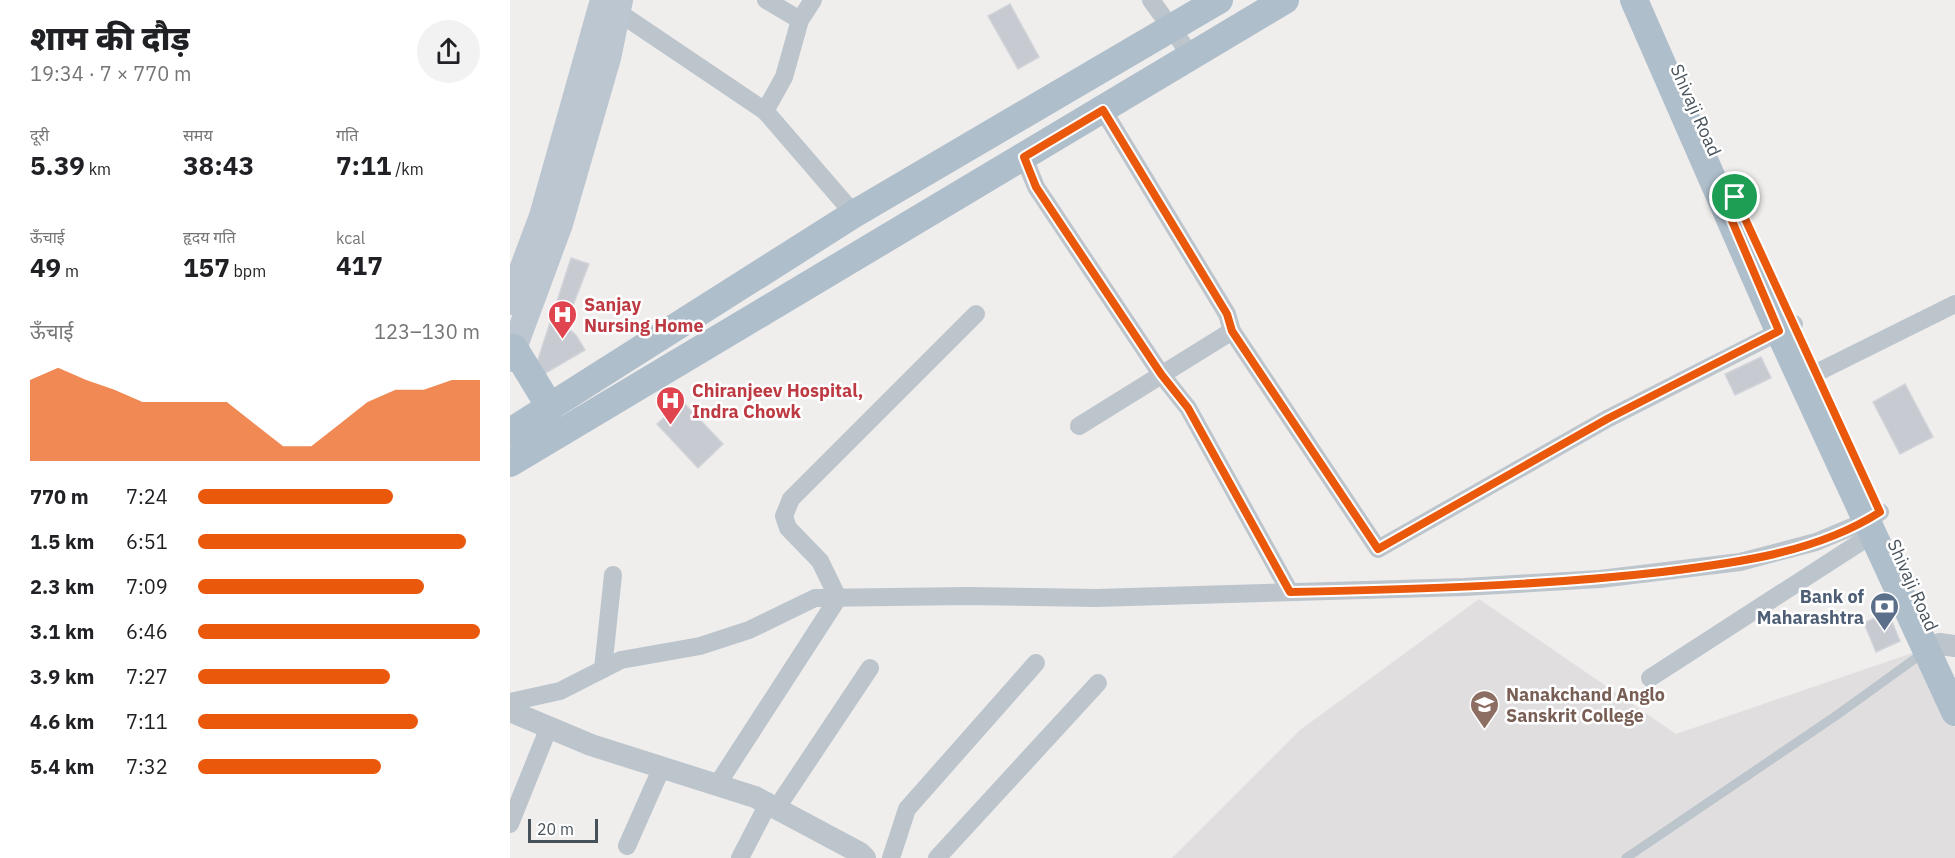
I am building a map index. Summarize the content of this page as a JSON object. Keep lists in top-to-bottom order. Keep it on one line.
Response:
{"streets":{"main road":["Shivaji Road"]},"places":{"hospital":["Sanjay Nursing Home","Chiranjeev Hospital, Indra Chowk"],"bank":["Bank of Maharashtra"],"school or university":["Nanakchand Anglo Sanskrit College"]},"scale_bar":"20 m","page":{"heading":["शाम की दौड़","19:34 · 7 × 770 m"],"stats":[["दूरी","5.39 km"],["समय","38:43"],["गति","7:11 /km"],["ऊँचाई","49 m"],["हृदय गति","157 bpm"],["kcal","417"]],"chart":["ऊँचाई","123–130 m"],"list":[{"name":"770 m","note":"7:24"},{"name":"1.5 km","note":"6:51"},{"name":"2.3 km","note":"7:09"},{"name":"3.1 km","note":"6:46"},{"name":"3.9 km","note":"7:27"},{"name":"4.6 km","note":"7:11"},{"name":"5.4 km","note":"7:32"}],"scale":"20 m"}}
